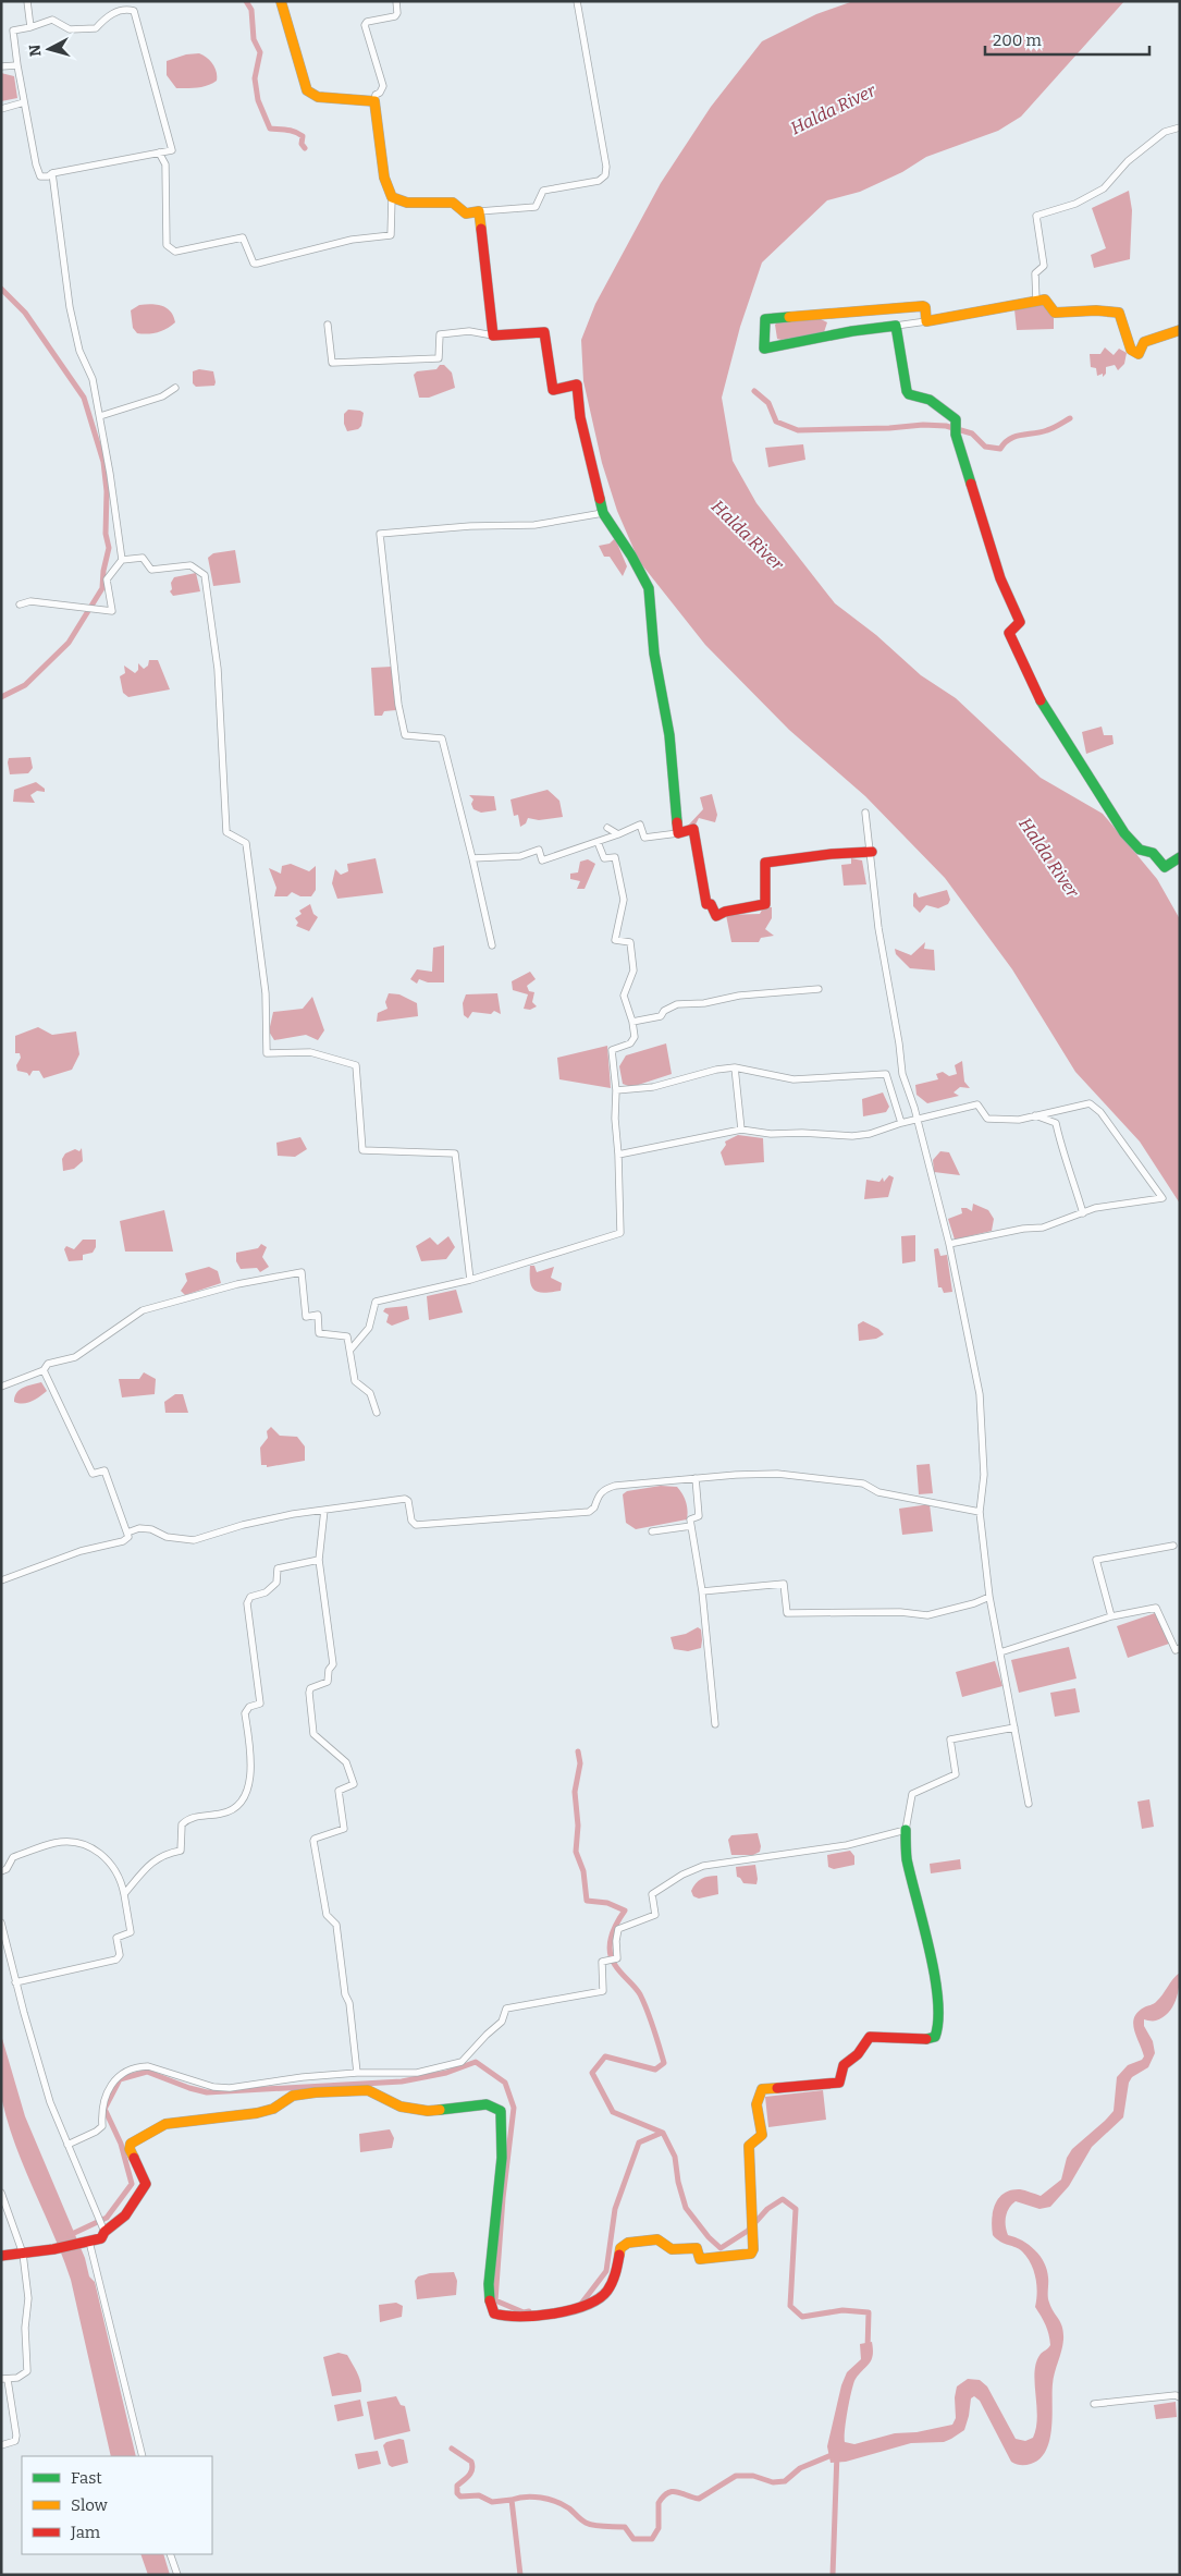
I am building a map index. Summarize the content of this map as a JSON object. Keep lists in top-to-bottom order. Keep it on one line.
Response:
{"water":["Halda River"],"legend":["Fast","Slow","Jam"],"scale_bar":"200 m","north":"left"}
